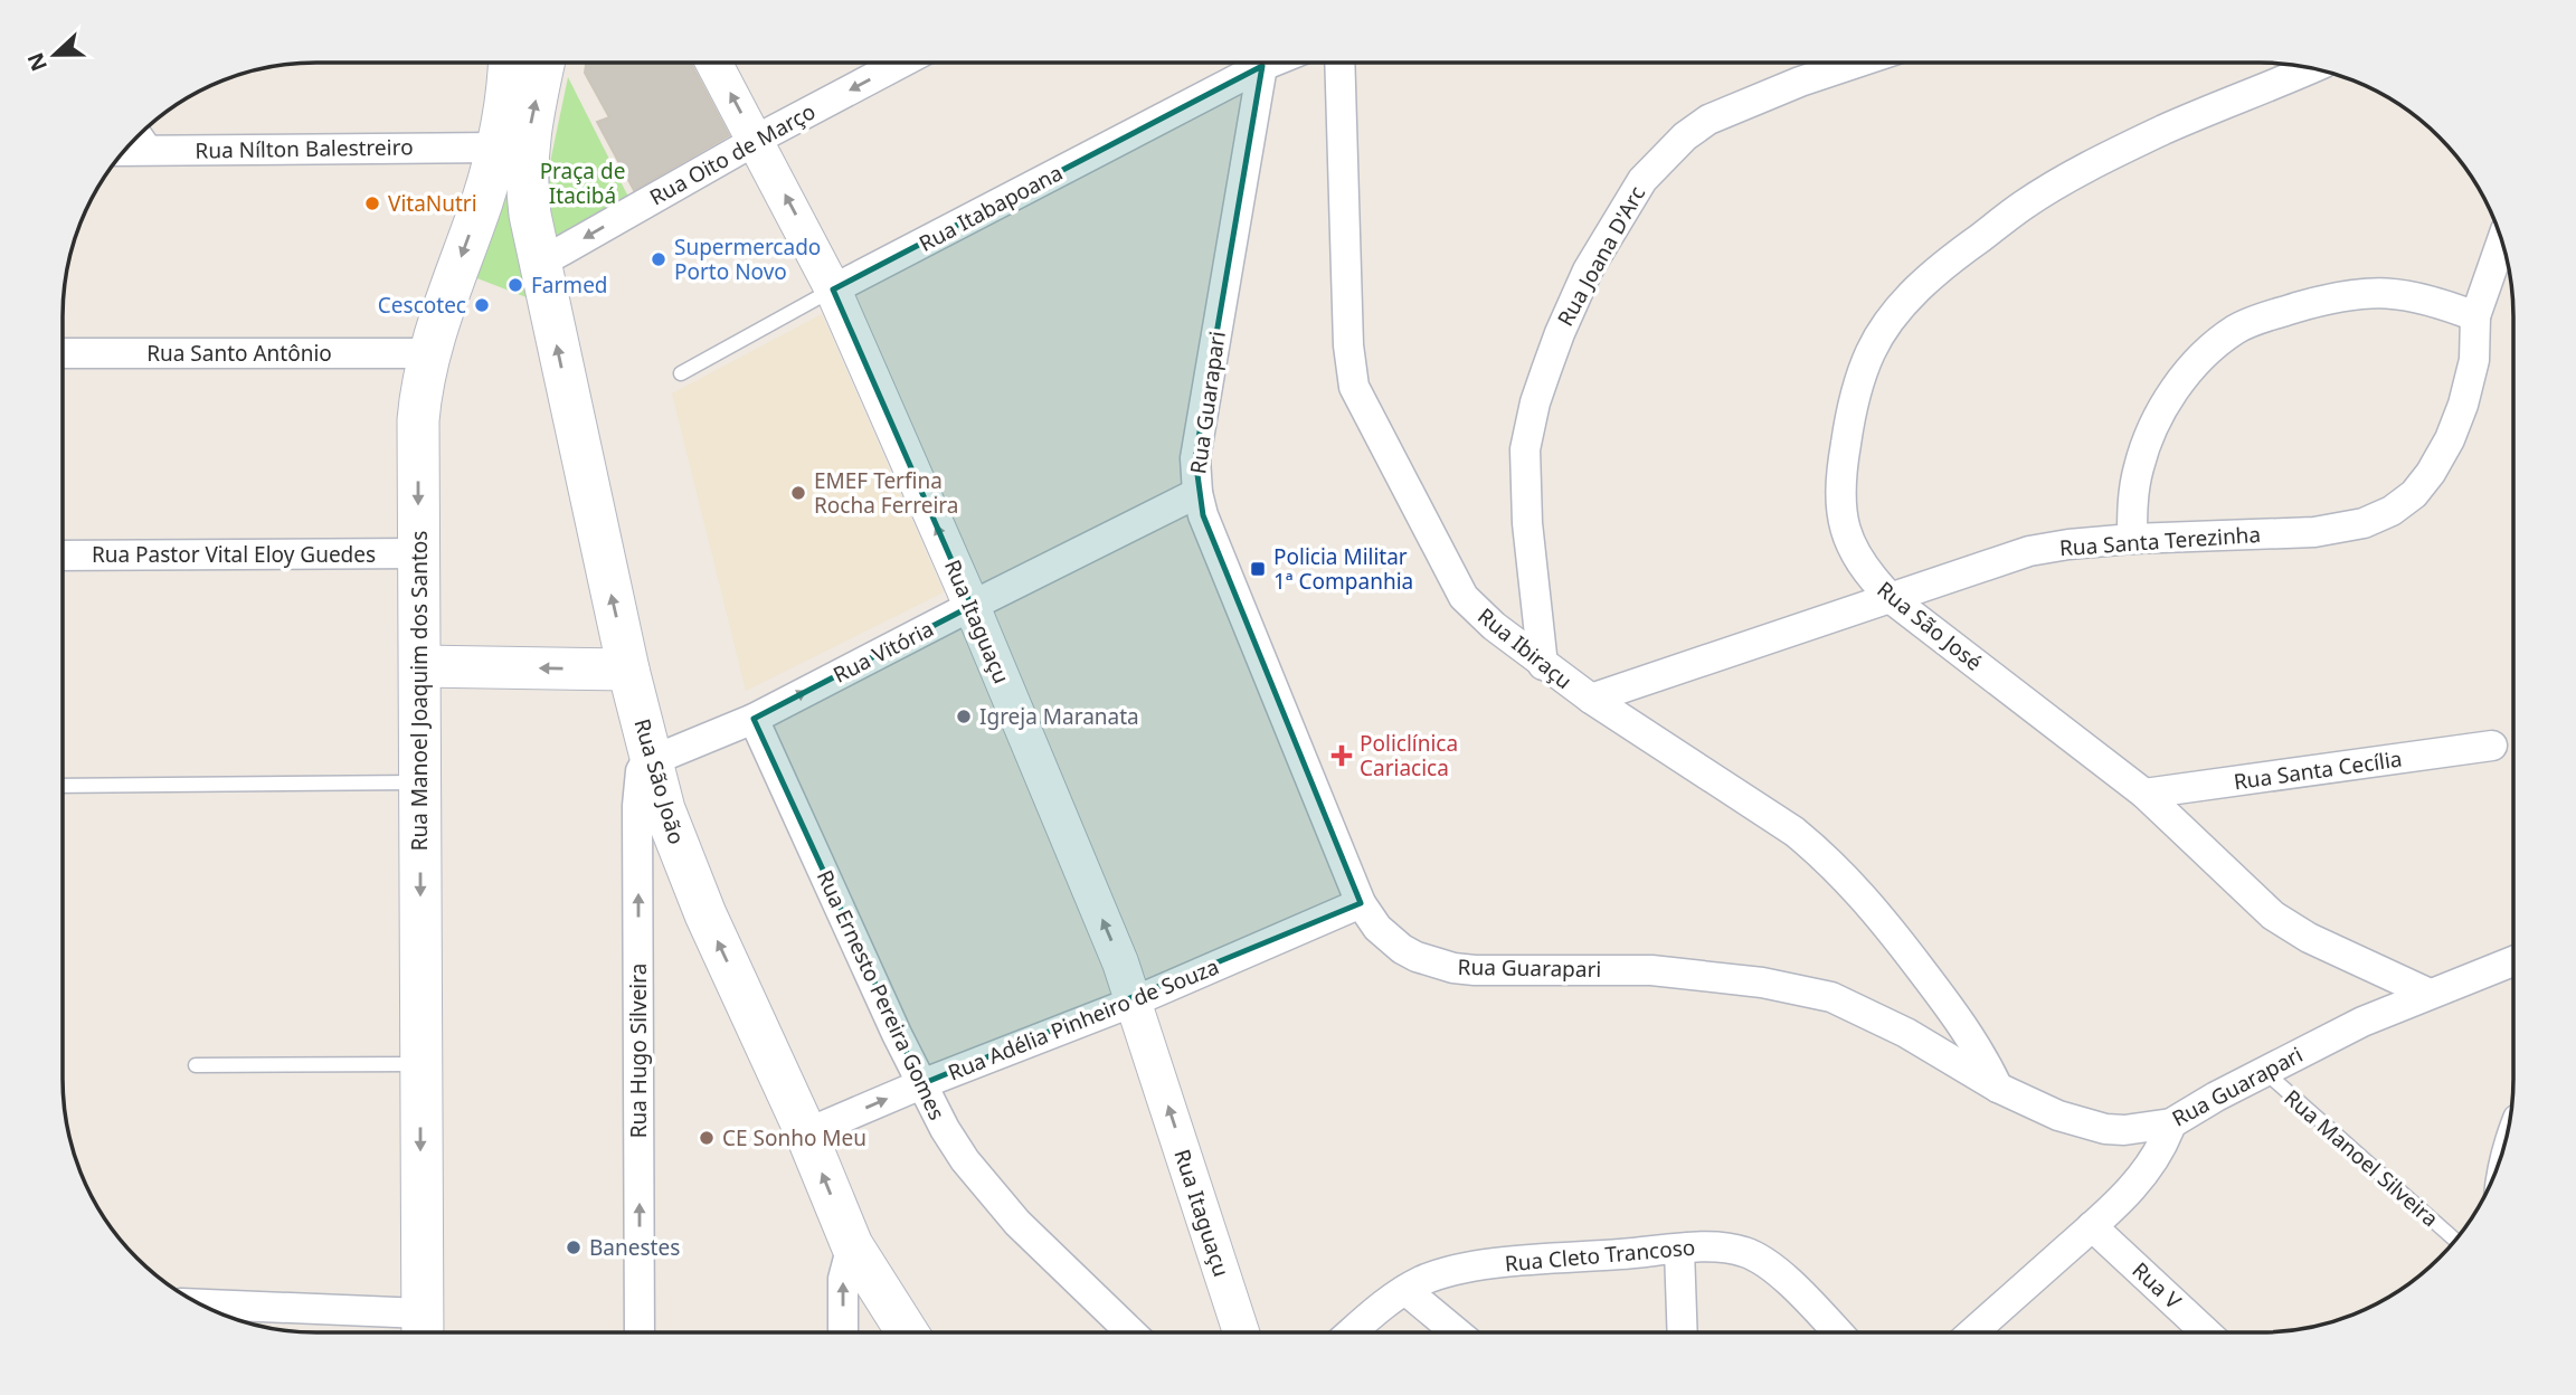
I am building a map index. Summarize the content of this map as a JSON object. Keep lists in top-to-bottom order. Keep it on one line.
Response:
{"streets":{"main road":["Rua Manoel Joaquim dos Santos","Rua São João"],"street":["Rua Nílton Balestreiro","Rua Oito de Março","Rua Itabapoana","Rua Joana D'Arc","Rua Santo Antônio","Rua Guarapari","Rua Santa Terezinha","Rua Pastor Vital Eloy Guedes","Rua Itaguaçu","Rua São José","Rua Ibiraçu","Rua Vitória","Rua Santa Cecília","Rua Ernesto Pereira Gomes","Rua Adélia Pinheiro de Souza","Rua Hugo Silveira","Rua Cleto Trancoso","Rua V"],"lane":["Rua Manoel Silveira"]},"crossings":[["Rua Nílton Balestreiro","Rua Manoel Joaquim dos Santos"],["Rua Oito de Março","Rua Itaguaçu"],["Rua Oito de Março","Rua São João"],["Rua Itabapoana","Rua Itaguaçu"],["Rua Joana D'Arc","Rua Ibiraçu"],["Rua Santo Antônio","Rua Manoel Joaquim dos Santos"],["Rua Guarapari","Rua São José"],["Rua Guarapari","Rua Ibiraçu"],["Rua Guarapari","Rua Vitória"],["Rua Guarapari","Rua Adélia Pinheiro de Souza"],["Rua Guarapari","Rua Manoel Silveira"],["Rua Santa Terezinha","Rua São José"],["Rua Santa Terezinha","Rua Ibiraçu"],["Rua Pastor Vital Eloy Guedes","Rua Manoel Joaquim dos Santos"],["Rua Itaguaçu","Rua Vitória"],["Rua Itaguaçu","Rua Adélia Pinheiro de Souza"],["Rua São José","Rua Santa Cecília"],["Rua Vitória","Rua São João"],["Rua Vitória","Rua Ernesto Pereira Gomes"],["Rua Vitória","Rua Hugo Silveira"],["Rua São João","Rua Adélia Pinheiro de Souza"],["Rua São João","Rua Hugo Silveira"],["Rua Ernesto Pereira Gomes","Rua Adélia Pinheiro de Souza"]],"one_way":["Rua Oito de Março","Rua Itaguaçu","Rua Vitória","Rua Manoel Joaquim dos Santos","Rua São João","Rua Hugo Silveira"],"parks":["Praça de Itacibá"],"places":{"other":["VitaNutri","Supermercado Porto Novo","Farmed","Cescotec","EMEF Terfina Rocha Ferreira","Igreja Maranata","CE Sonho Meu","Banestes"],"transit":["Policia Militar 1ª Companhia"],"health":["Policlínica Cariacica"]},"north":"left"}
